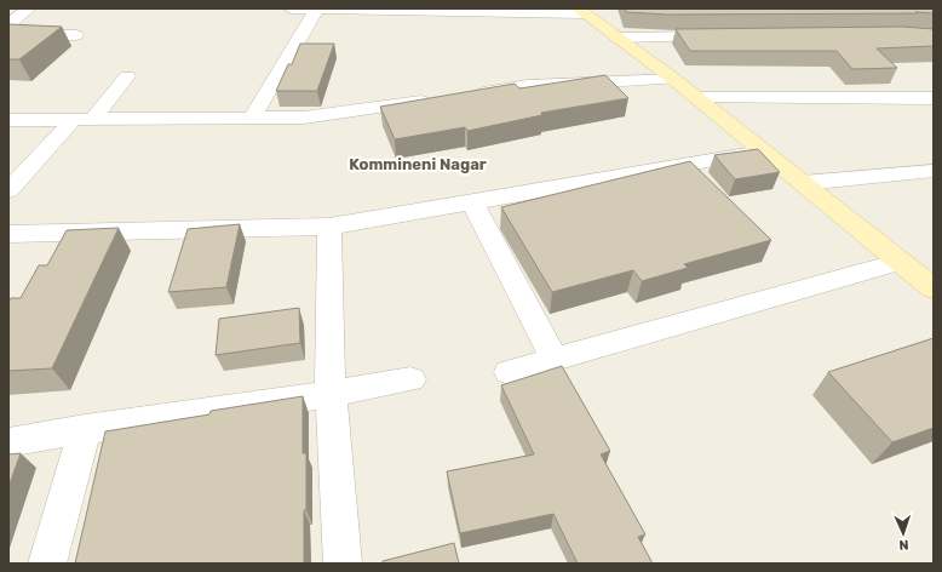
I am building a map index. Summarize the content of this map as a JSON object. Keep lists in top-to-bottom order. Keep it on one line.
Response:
{"districts":["Kommineni Nagar"],"north":"bottom"}
